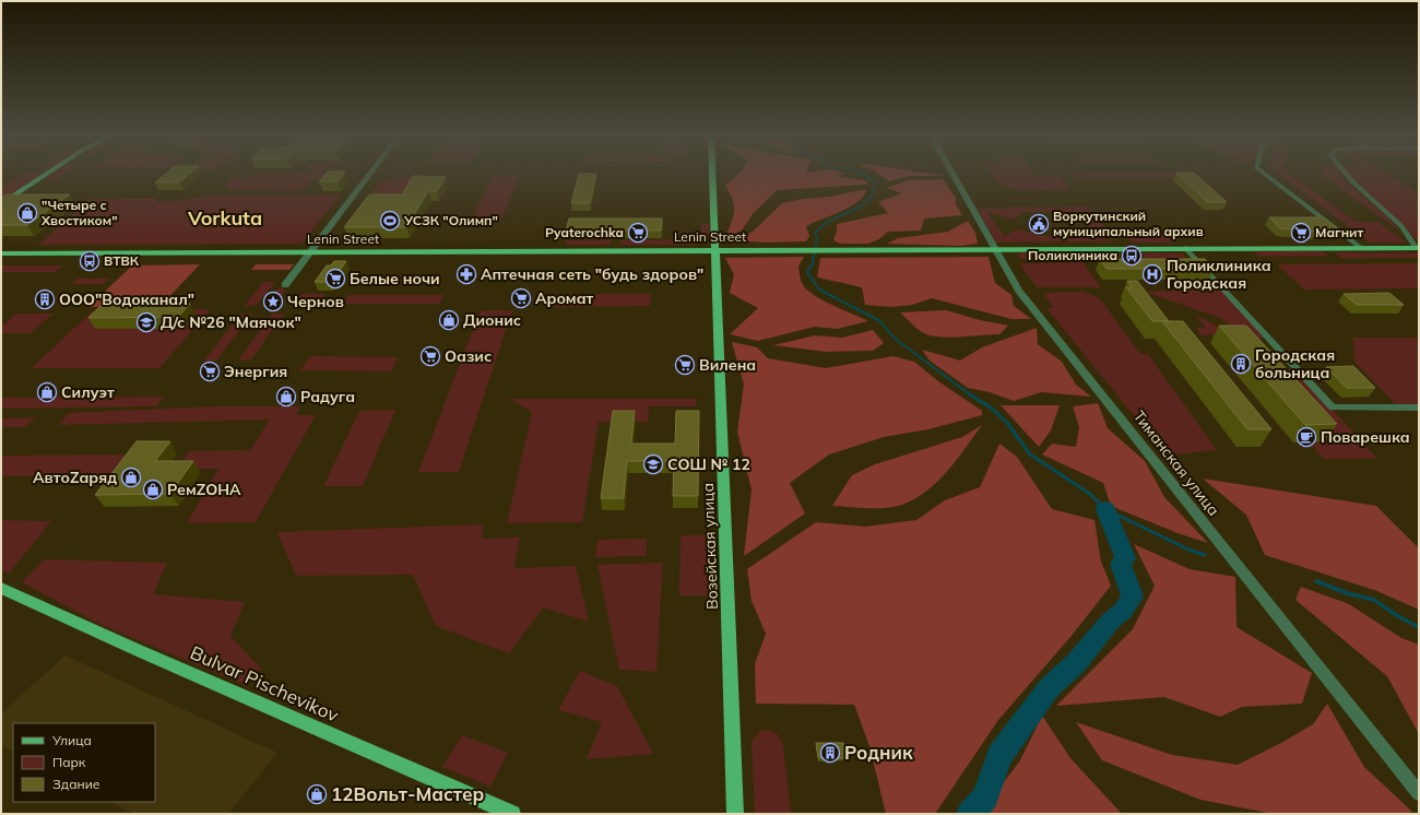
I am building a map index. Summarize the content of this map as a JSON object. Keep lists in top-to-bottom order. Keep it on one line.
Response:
{"streets":{"main road":["Lenin Street","Возейская улица","Bulvar Pischevikov"],"street":["Тиманская улица"]},"crossings":[["Lenin Street","Тиманская улица"],["Lenin Street","Возейская улица"]],"districts":["Vorkuta"],"places":{"shop":["\"Четыре с Хвостиком\"","Дионис","Силуэт","Радуга","АвтоZаряд","РемZОНА","12Вольт-Мастер"],"sports":["УСЗК \"Олимп\""],"public building":["Воркутинский муниципальный архив"],"supermarket":["Pyaterochka","Магнит","Белые ночи","Аромат","Оазис","Вилена","Энергия"],"bus stop":["Поликлиника","ВТВК"],"pharmacy":["Аптечная сеть \"будь здоров\""],"hospital":["Поликлиника Городская"],"building":["ООО\"Водоканал\"","Городская больница","Родник"],"place":["Чернов"],"school or university":["Д/с №26 \"Маячок\"","СОШ № 12"],"cafe":["Поварешка"]},"legend":["Улица","Парк","Здание"]}
